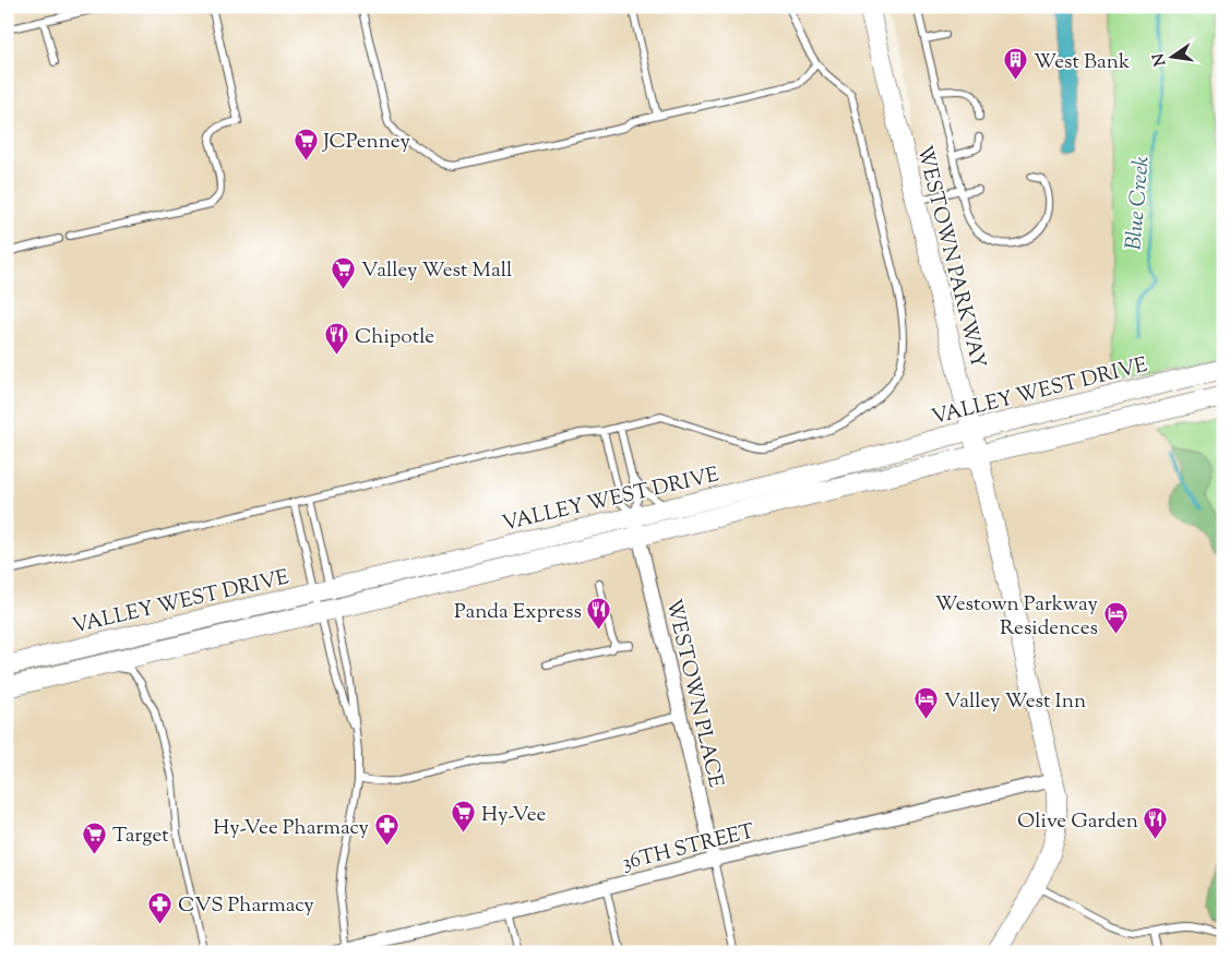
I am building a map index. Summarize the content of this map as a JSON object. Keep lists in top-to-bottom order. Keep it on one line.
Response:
{"streets":{"main road":["WESTOWN PARKWAY","VALLEY WEST DRIVE"],"street":["WESTOWN PLACE","36TH STREET"]},"crossings":[["WESTOWN PARKWAY","VALLEY WEST DRIVE"],["WESTOWN PARKWAY","36TH STREET"],["VALLEY WEST DRIVE","WESTOWN PLACE"],["WESTOWN PLACE","36TH STREET"]],"water":["Blue Creek"],"places":{"building":["West Bank"],"supermarket":["JCPenney","Valley West Mall","Hy-Vee","Target"],"restaurant":["Chipotle","Panda Express","Olive Garden"],"hotel":["Westown Parkway Residences","Valley West Inn"],"pharmacy":["Hy-Vee Pharmacy","CVS Pharmacy"]},"north":"left"}
